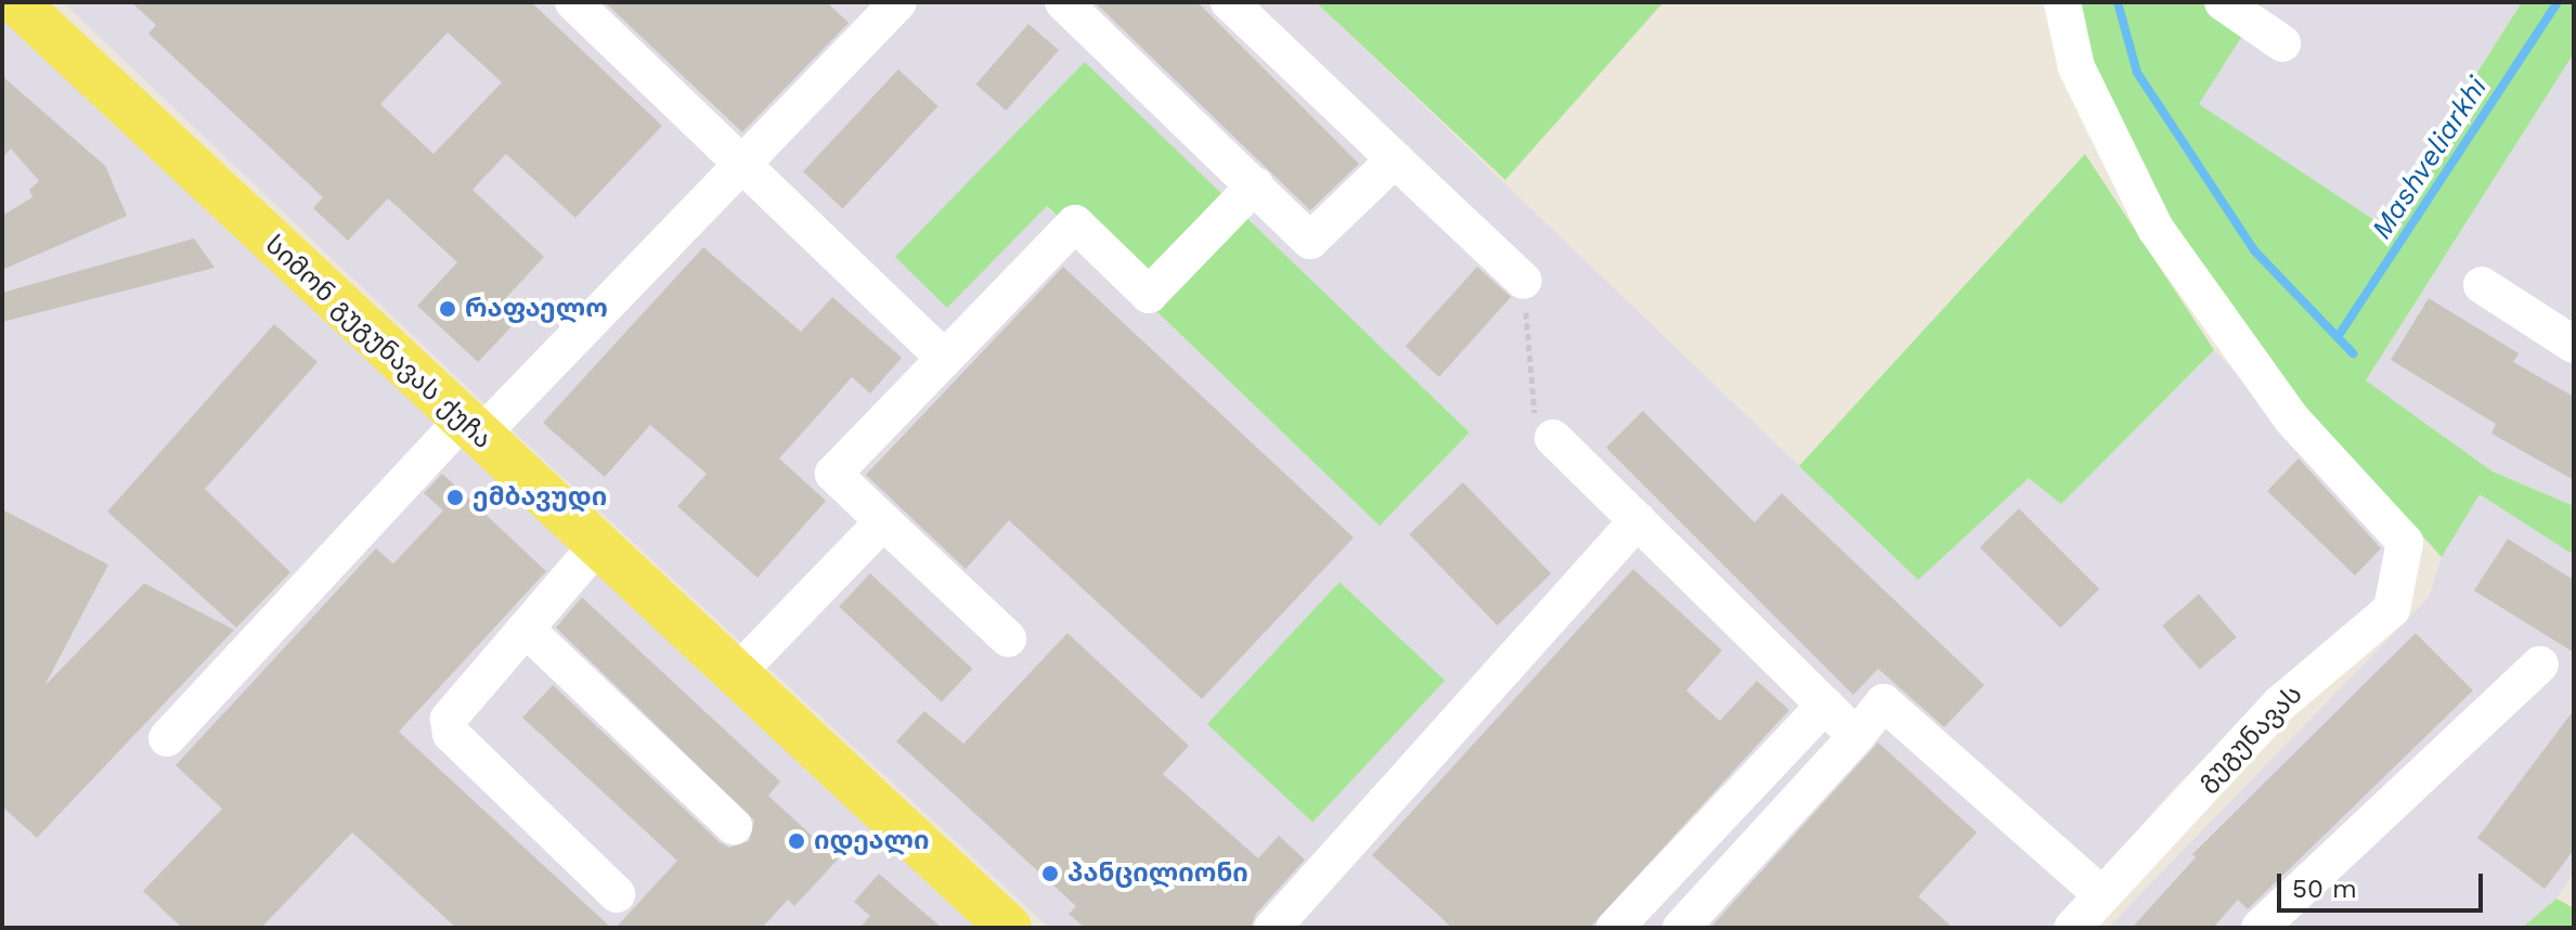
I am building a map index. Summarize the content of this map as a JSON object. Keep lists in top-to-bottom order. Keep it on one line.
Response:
{"streets":{"main road":["სიმონ გუგუნავას ქუჩა"],"street":["გუგუნავას"]},"water":["Mashveliarkhi"],"places":["რაფაელო","ემბავუდი","იდეალი","პანცილიონი"],"scale_bar":"50 m"}
